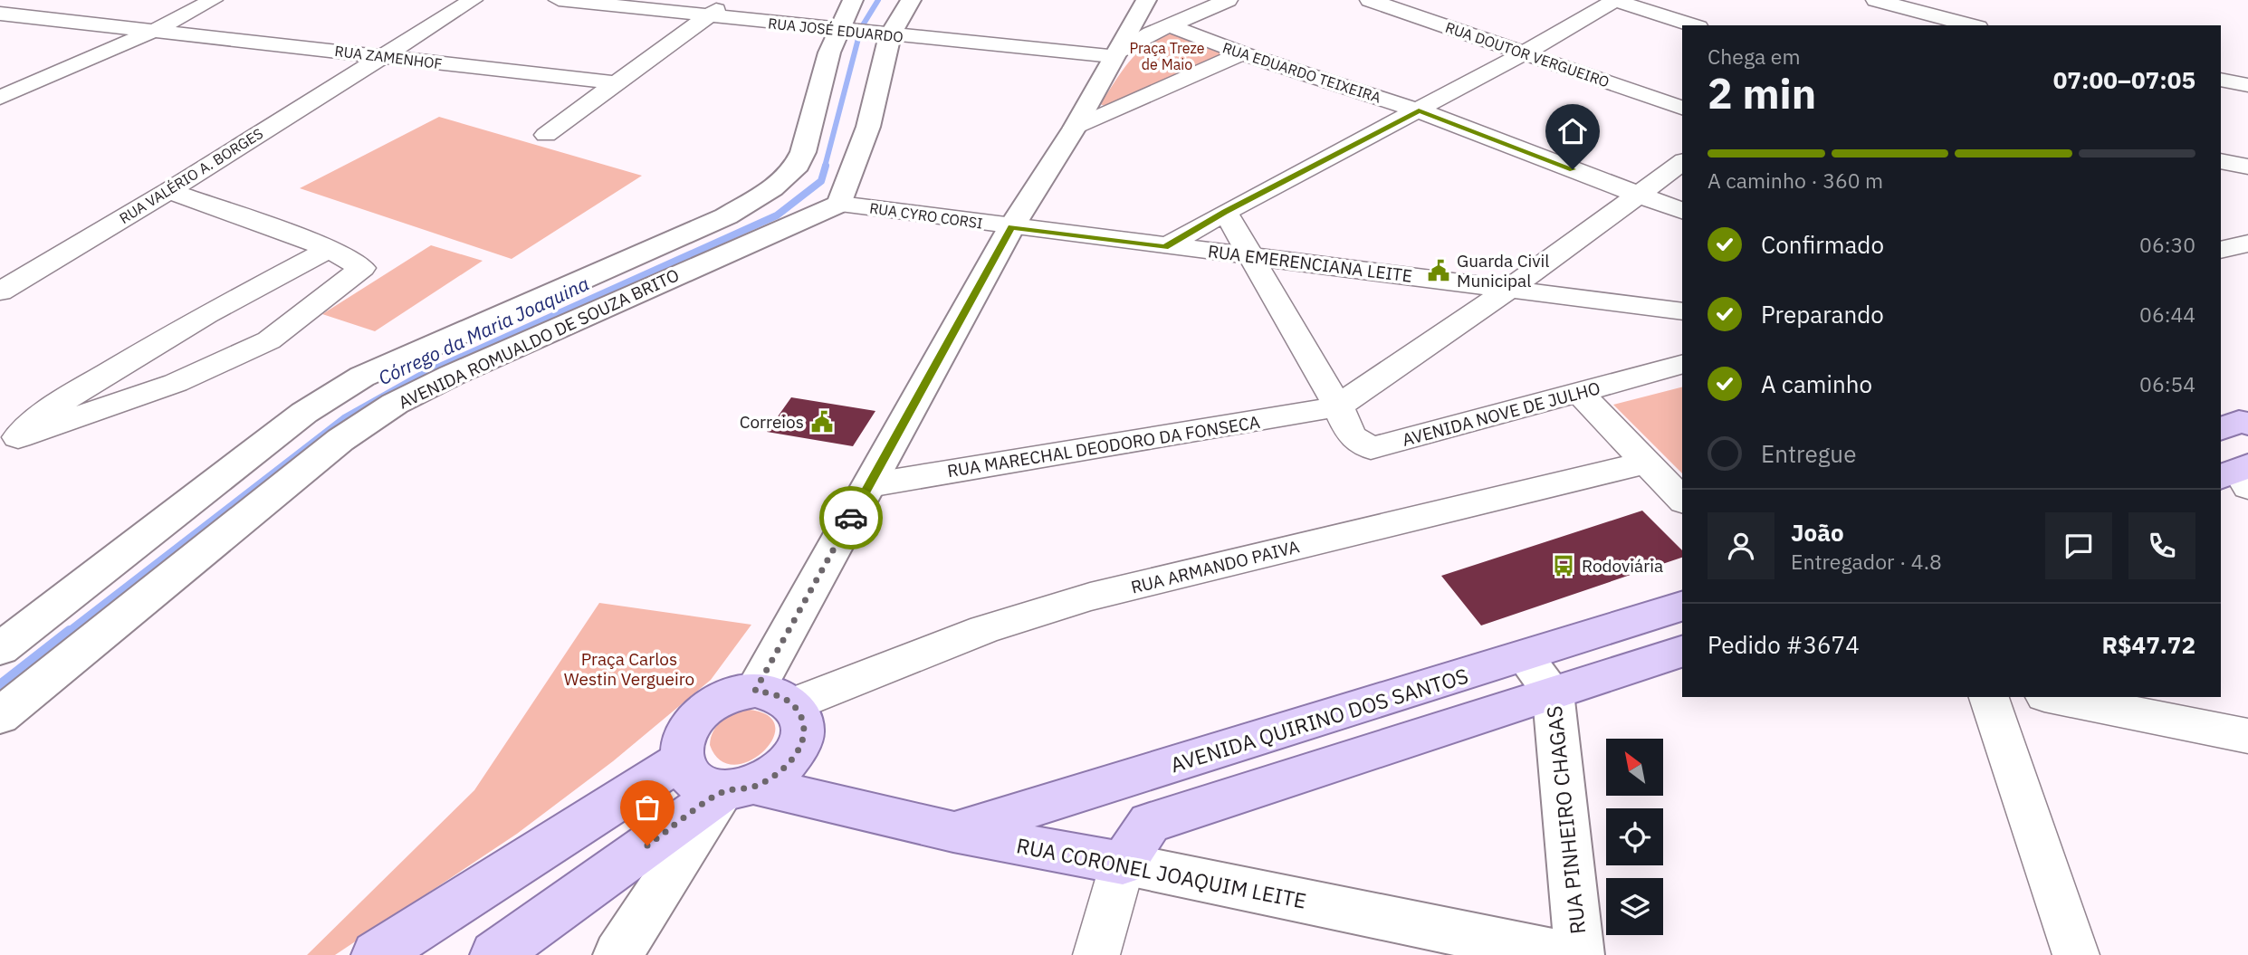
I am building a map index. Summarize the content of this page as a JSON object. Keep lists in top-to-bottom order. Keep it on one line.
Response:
{"streets":{"main road":["AVENIDA ROMUALDO DE SOUZA BRITO","AVENIDA QUIRINO DOS SANTOS","RUA PINHEIRO CHAGAS","RUA CORONEL JOAQUIM LEITE"],"street":["RUA JOSÉ EDUARDO","RUA DOUTOR VERGUEIRO","RUA ZAMENHOF","RUA EDUARDO TEIXEIRA","RUA VALÉRIO A. BORGES","RUA CYRO CORSI","RUA EMERENCIANA LEITE","AVENIDA NOVE DE JULHO","RUA MARECHAL DEODORO DA FONSECA","RUA ARMANDO PAIVA"]},"crossings":[["RUA JOSÉ EDUARDO","AVENIDA ROMUALDO DE SOUZA BRITO"],["RUA ZAMENHOF","RUA VALÉRIO A. BORGES"],["RUA CYRO CORSI","RUA EMERENCIANA LEITE"],["RUA CYRO CORSI","AVENIDA ROMUALDO DE SOUZA BRITO"],["AVENIDA NOVE DE JULHO","RUA MARECHAL DEODORO DA FONSECA"],["RUA ARMANDO PAIVA","RUA CORONEL JOAQUIM LEITE"],["AVENIDA QUIRINO DOS SANTOS","RUA PINHEIRO CHAGAS"],["AVENIDA QUIRINO DOS SANTOS","RUA CORONEL JOAQUIM LEITE"]],"water":["Córrego da Maria Joaquina"],"parks":["Praça Treze de Maio","Praça Carlos Westin Vergueiro"],"places":{"public building":["Guarda Civil Municipal","Correios"],"bus stop":["Rodoviária"]},"north":"top left","page":{"heading":["2 min","Chega em","07:00–07:05"],"panel":["João","Entregador · 4.8","Pedido #3674","R$47.72"],"bar":"A caminho · 360 m","list":[["Confirmado","06:30"],["Preparando","06:44"],["A caminho","06:54"],"Entregue"]}}
